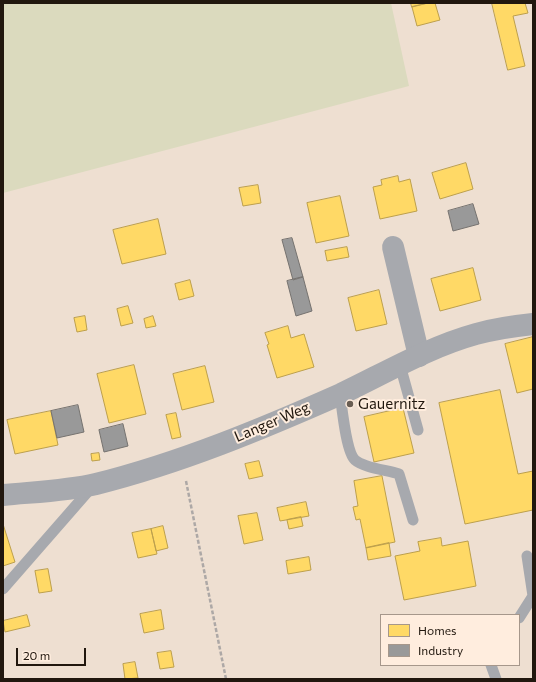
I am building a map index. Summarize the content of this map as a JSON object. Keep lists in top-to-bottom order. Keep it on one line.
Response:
{"streets":{"street":["Langer Weg"]},"places":["Gauernitz"],"legend":["Homes","Industry"],"scale_bar":"20 m"}
